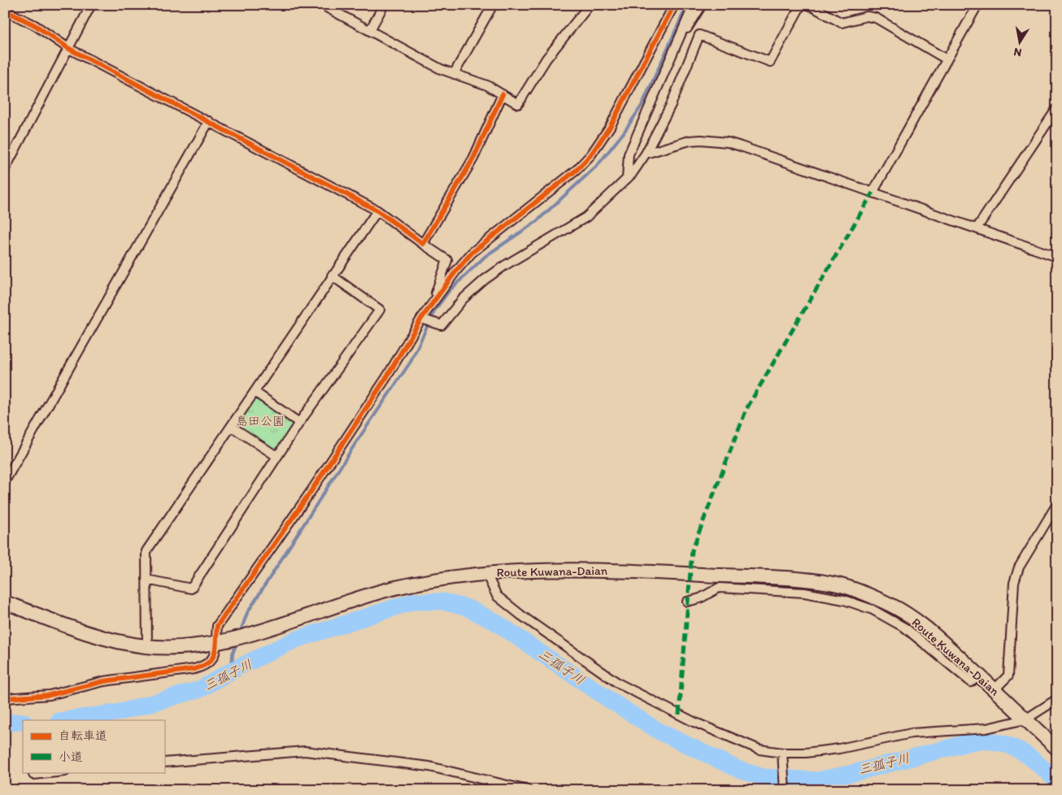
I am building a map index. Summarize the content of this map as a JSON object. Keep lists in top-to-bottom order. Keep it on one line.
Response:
{"streets":{"main road":["Route Kuwana-Daian"]},"water":["三孤子川"],"parks":["島田公園"],"legend":["自転車道","小道"],"north":"bottom"}
